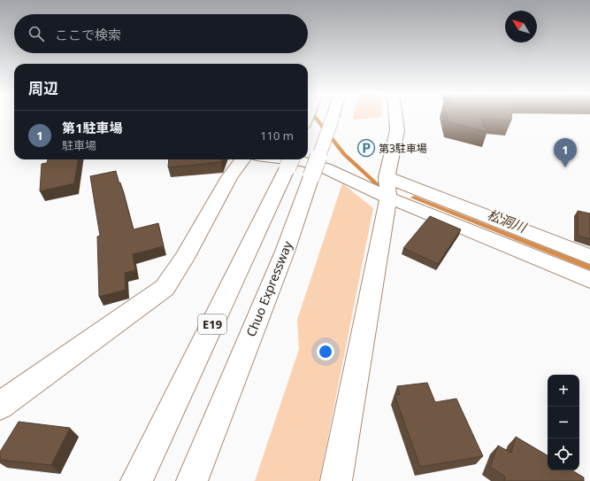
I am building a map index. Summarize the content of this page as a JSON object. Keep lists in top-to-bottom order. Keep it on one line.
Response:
{"streets":{"main road":["Chuo Expressway","E19"]},"water":["松洞川"],"places":{"parking":["第3駐車場"]},"north":"top left","page":{"search":"ここで検索","heading":"周辺","list":[{"mark":"1","name":"第1駐車場","note":"駐車場","value":"110 m"}],"pins":"1","map_buttons":["+","−"]}}
